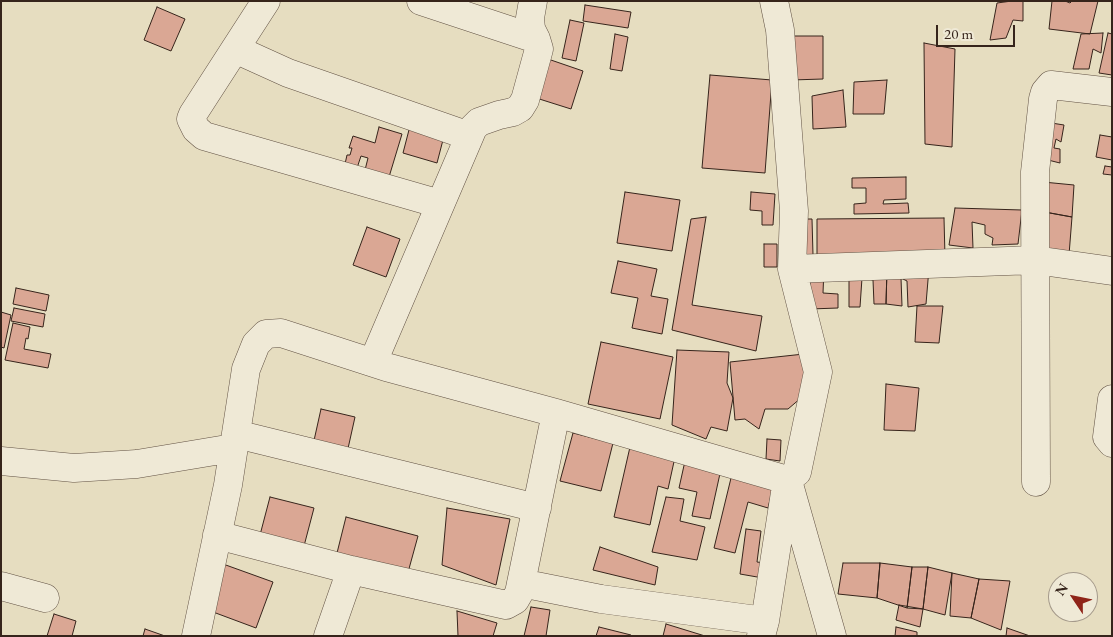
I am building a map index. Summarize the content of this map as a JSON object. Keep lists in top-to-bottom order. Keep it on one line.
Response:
{"scale_bar":"20 m","north":"top left"}
